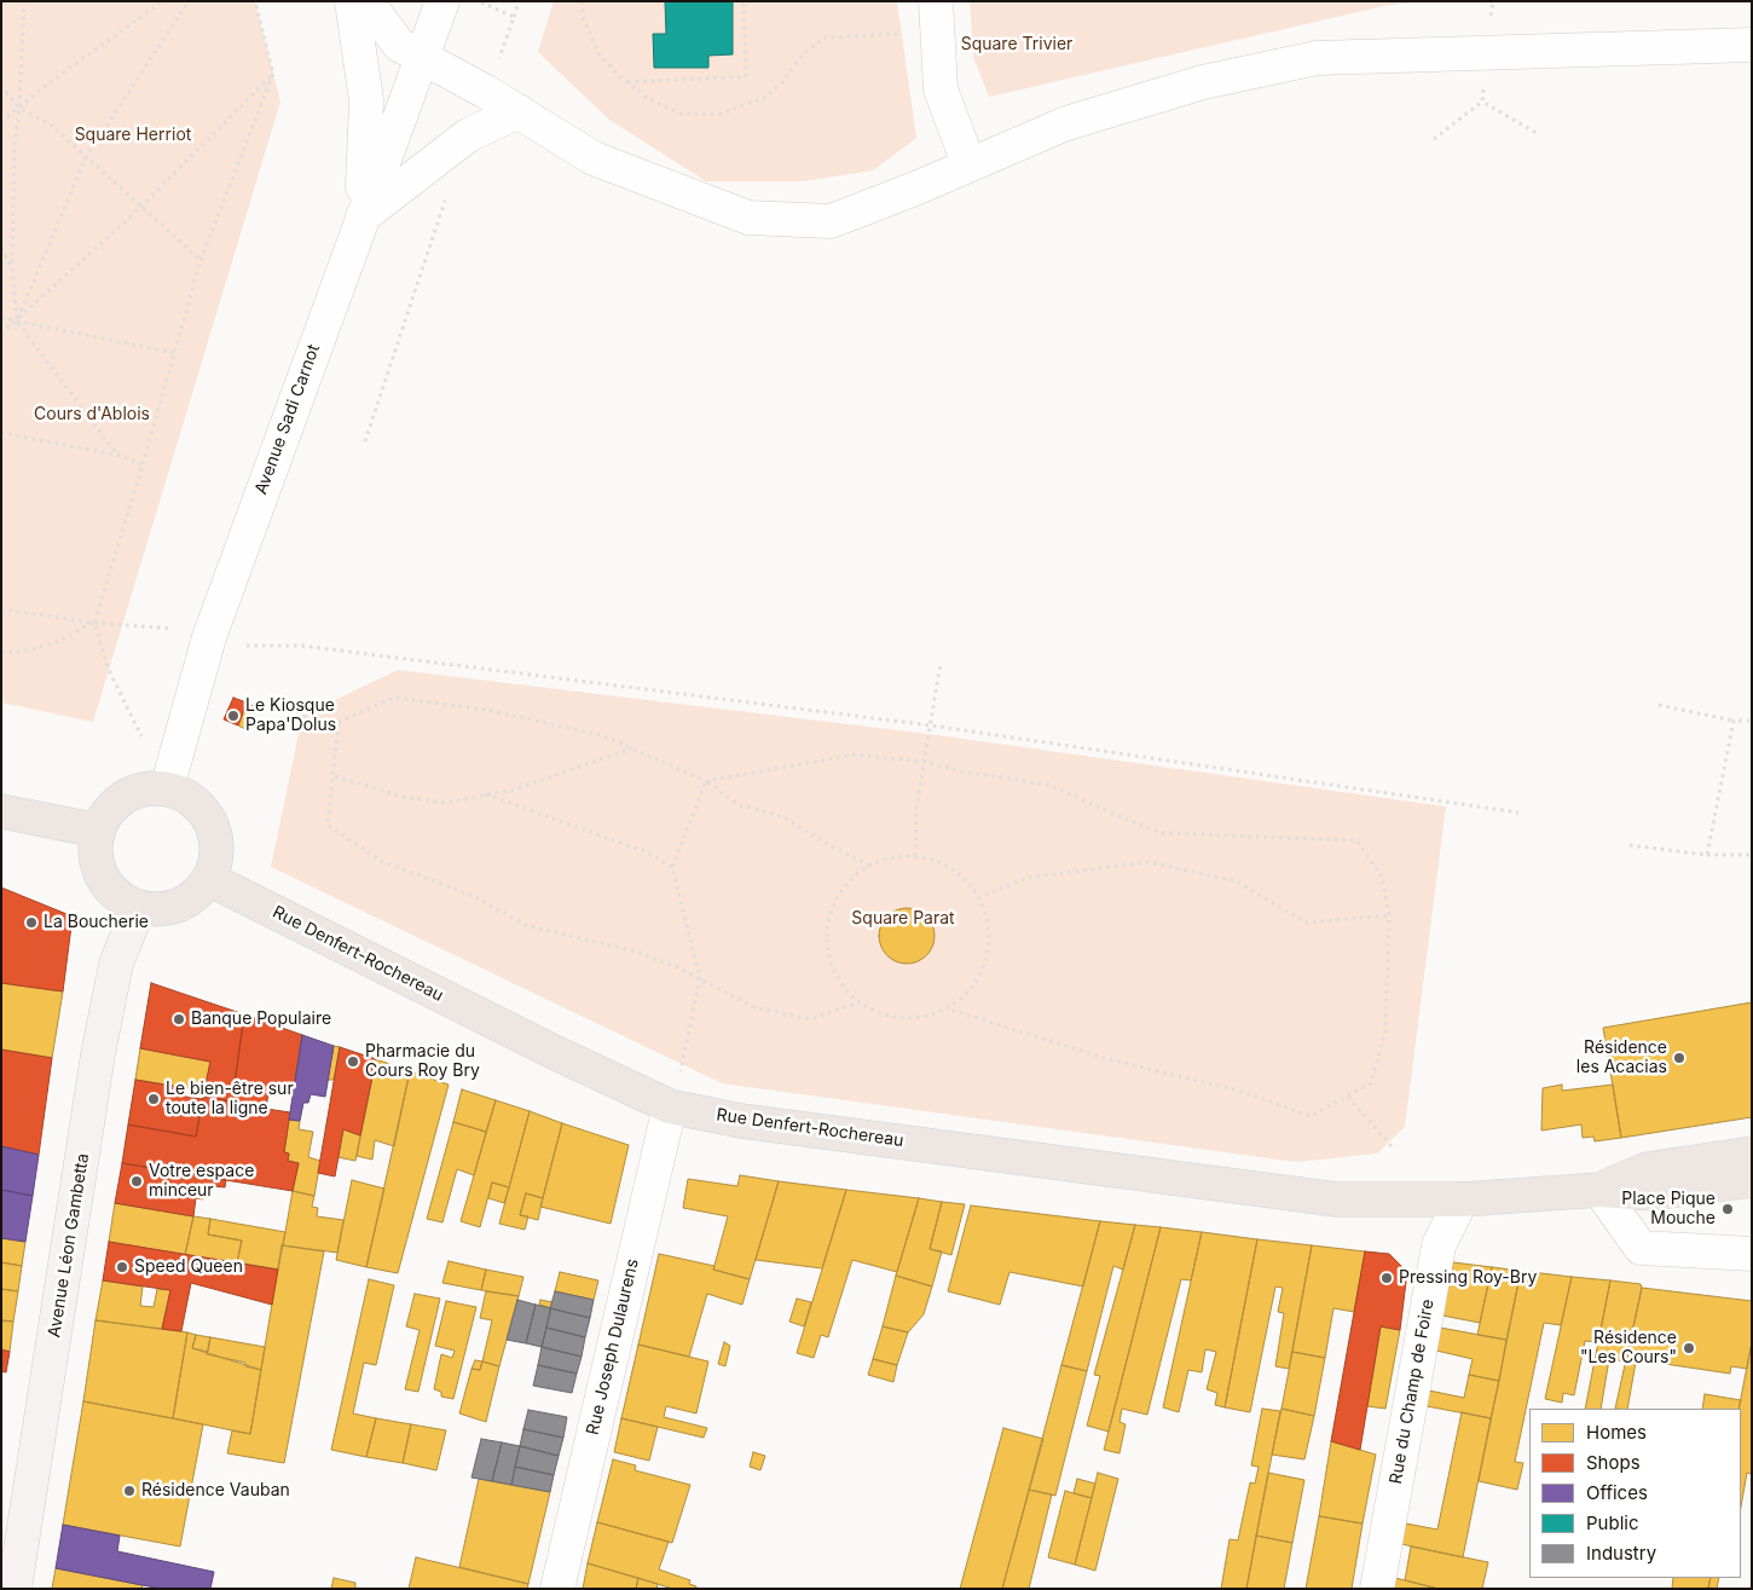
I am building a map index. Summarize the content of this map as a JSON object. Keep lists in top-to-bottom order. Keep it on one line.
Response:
{"streets":{"main road":["Rue Denfert-Rochereau","Avenue Léon Gambetta"],"street":["Avenue Sadi Carnot","Rue Joseph Dulaurens","Rue du Champ de Foire"]},"crossings":[["Avenue Sadi Carnot","Rue Denfert-Rochereau"],["Avenue Sadi Carnot","Avenue Léon Gambetta"],["Rue Denfert-Rochereau","Avenue Léon Gambetta"],["Rue Denfert-Rochereau","Rue Joseph Dulaurens"],["Rue Denfert-Rochereau","Rue du Champ de Foire"]],"parks":["Square Trivier","Square Herriot","Cours d'Ablois","Square Parat"],"places":["Le Kiosque Papa'Dolus","La Boucherie","Banque Populaire","Résidence les Acacias","Pharmacie du Cours Roy Bry","Le bien-être sur toute la ligne","Votre espace minceur","Place Pique Mouche","Speed Queen","Pressing Roy-Bry","Résidence \"Les Cours\"","Résidence Vauban"],"legend":["Homes","Shops","Offices","Public","Industry"]}
